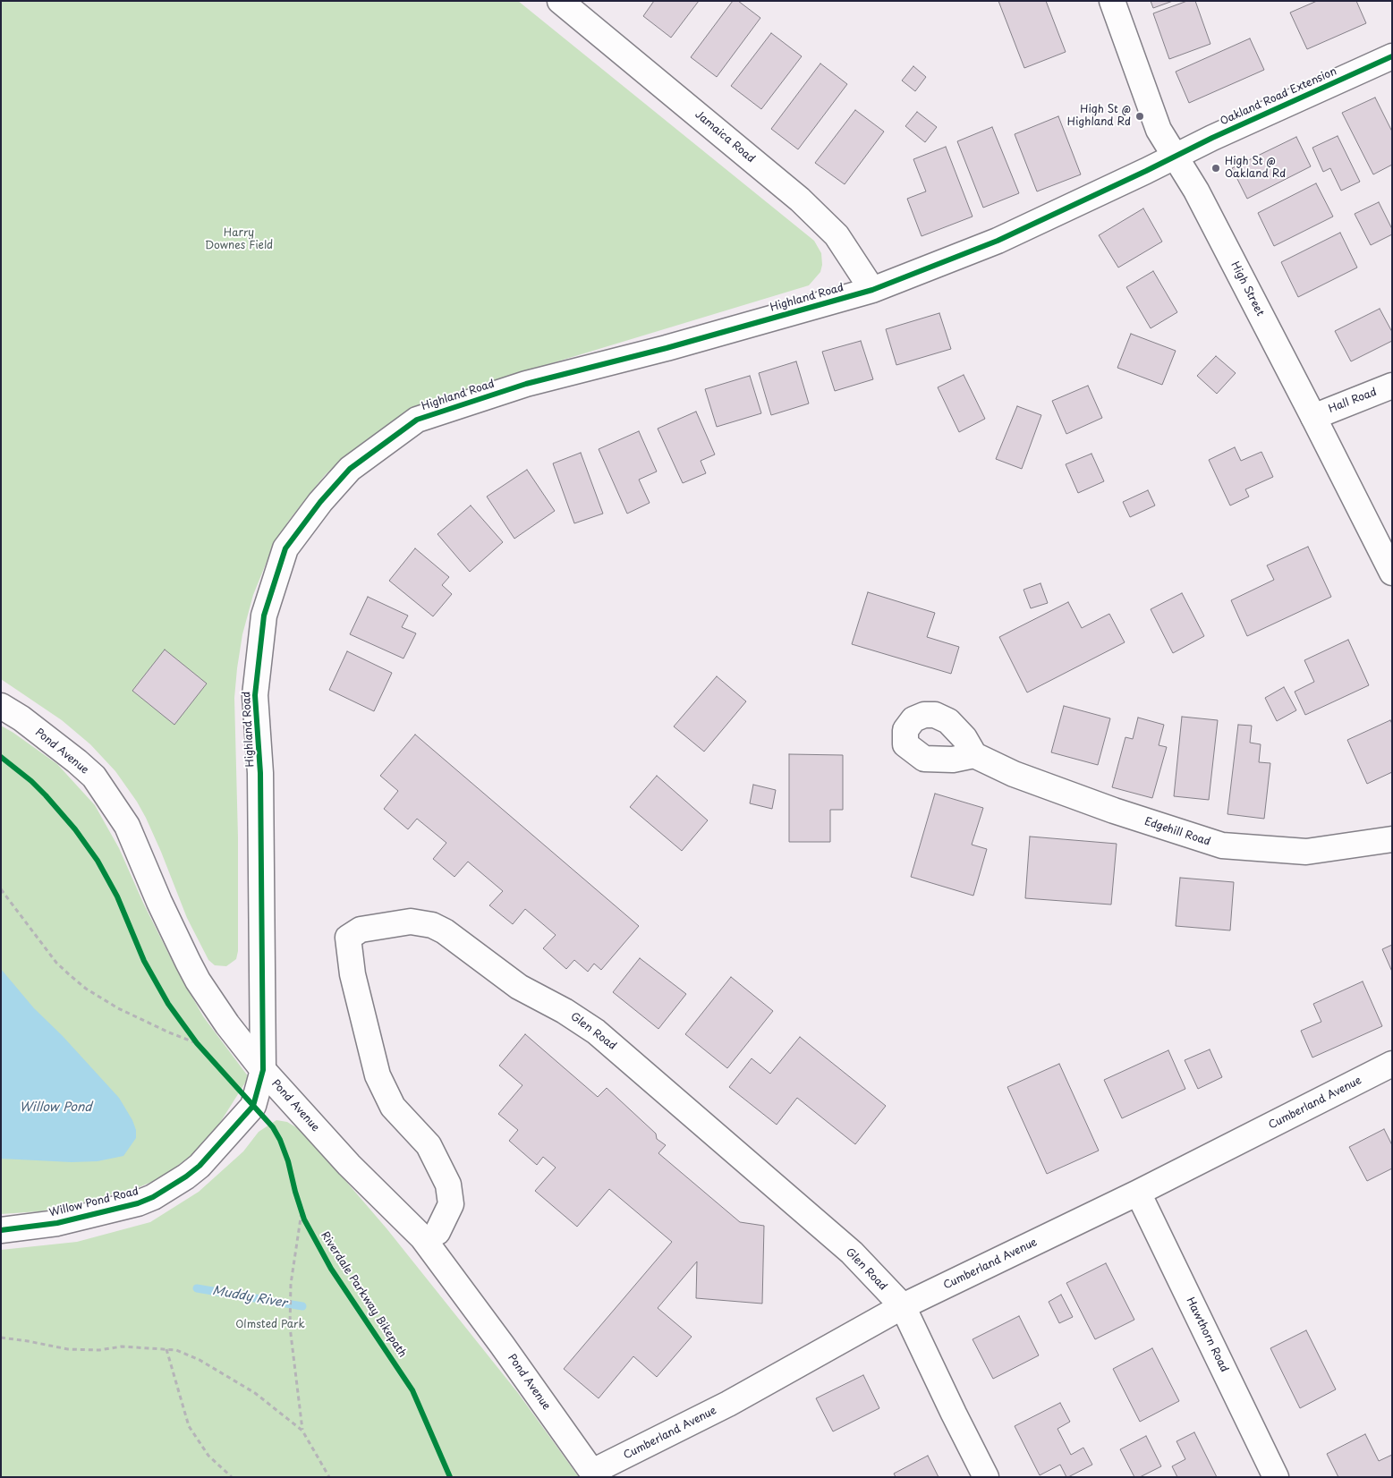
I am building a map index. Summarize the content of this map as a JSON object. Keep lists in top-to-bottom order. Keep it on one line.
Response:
{"streets":{"street":["Oakland Road Extension","Jamaica Road","High Street","Highland Road","Hall Road","Pond Avenue","Edgehill Road","Glen Road","Cumberland Avenue","Willow Pond Road","Hawthorn Road"],"cycle path":["Riverdale Parkway Bikepath"]},"crossings":[["Oakland Road Extension","High Street"],["Oakland Road Extension","Highland Road"],["Jamaica Road","Highland Road"],["High Street","Highland Road"],["High Street","Hall Road"],["Highland Road","Pond Avenue"],["Highland Road","Willow Pond Road"],["Pond Avenue","Cumberland Avenue"],["Pond Avenue","Willow Pond Road"],["Glen Road","Cumberland Avenue"],["Cumberland Avenue","Hawthorn Road"]],"water":["Willow Pond","Muddy River"],"parks":["Harry Downes Field","Olmsted Park"],"places":["High St @ Highland Rd","High St @ Oakland Rd"]}
